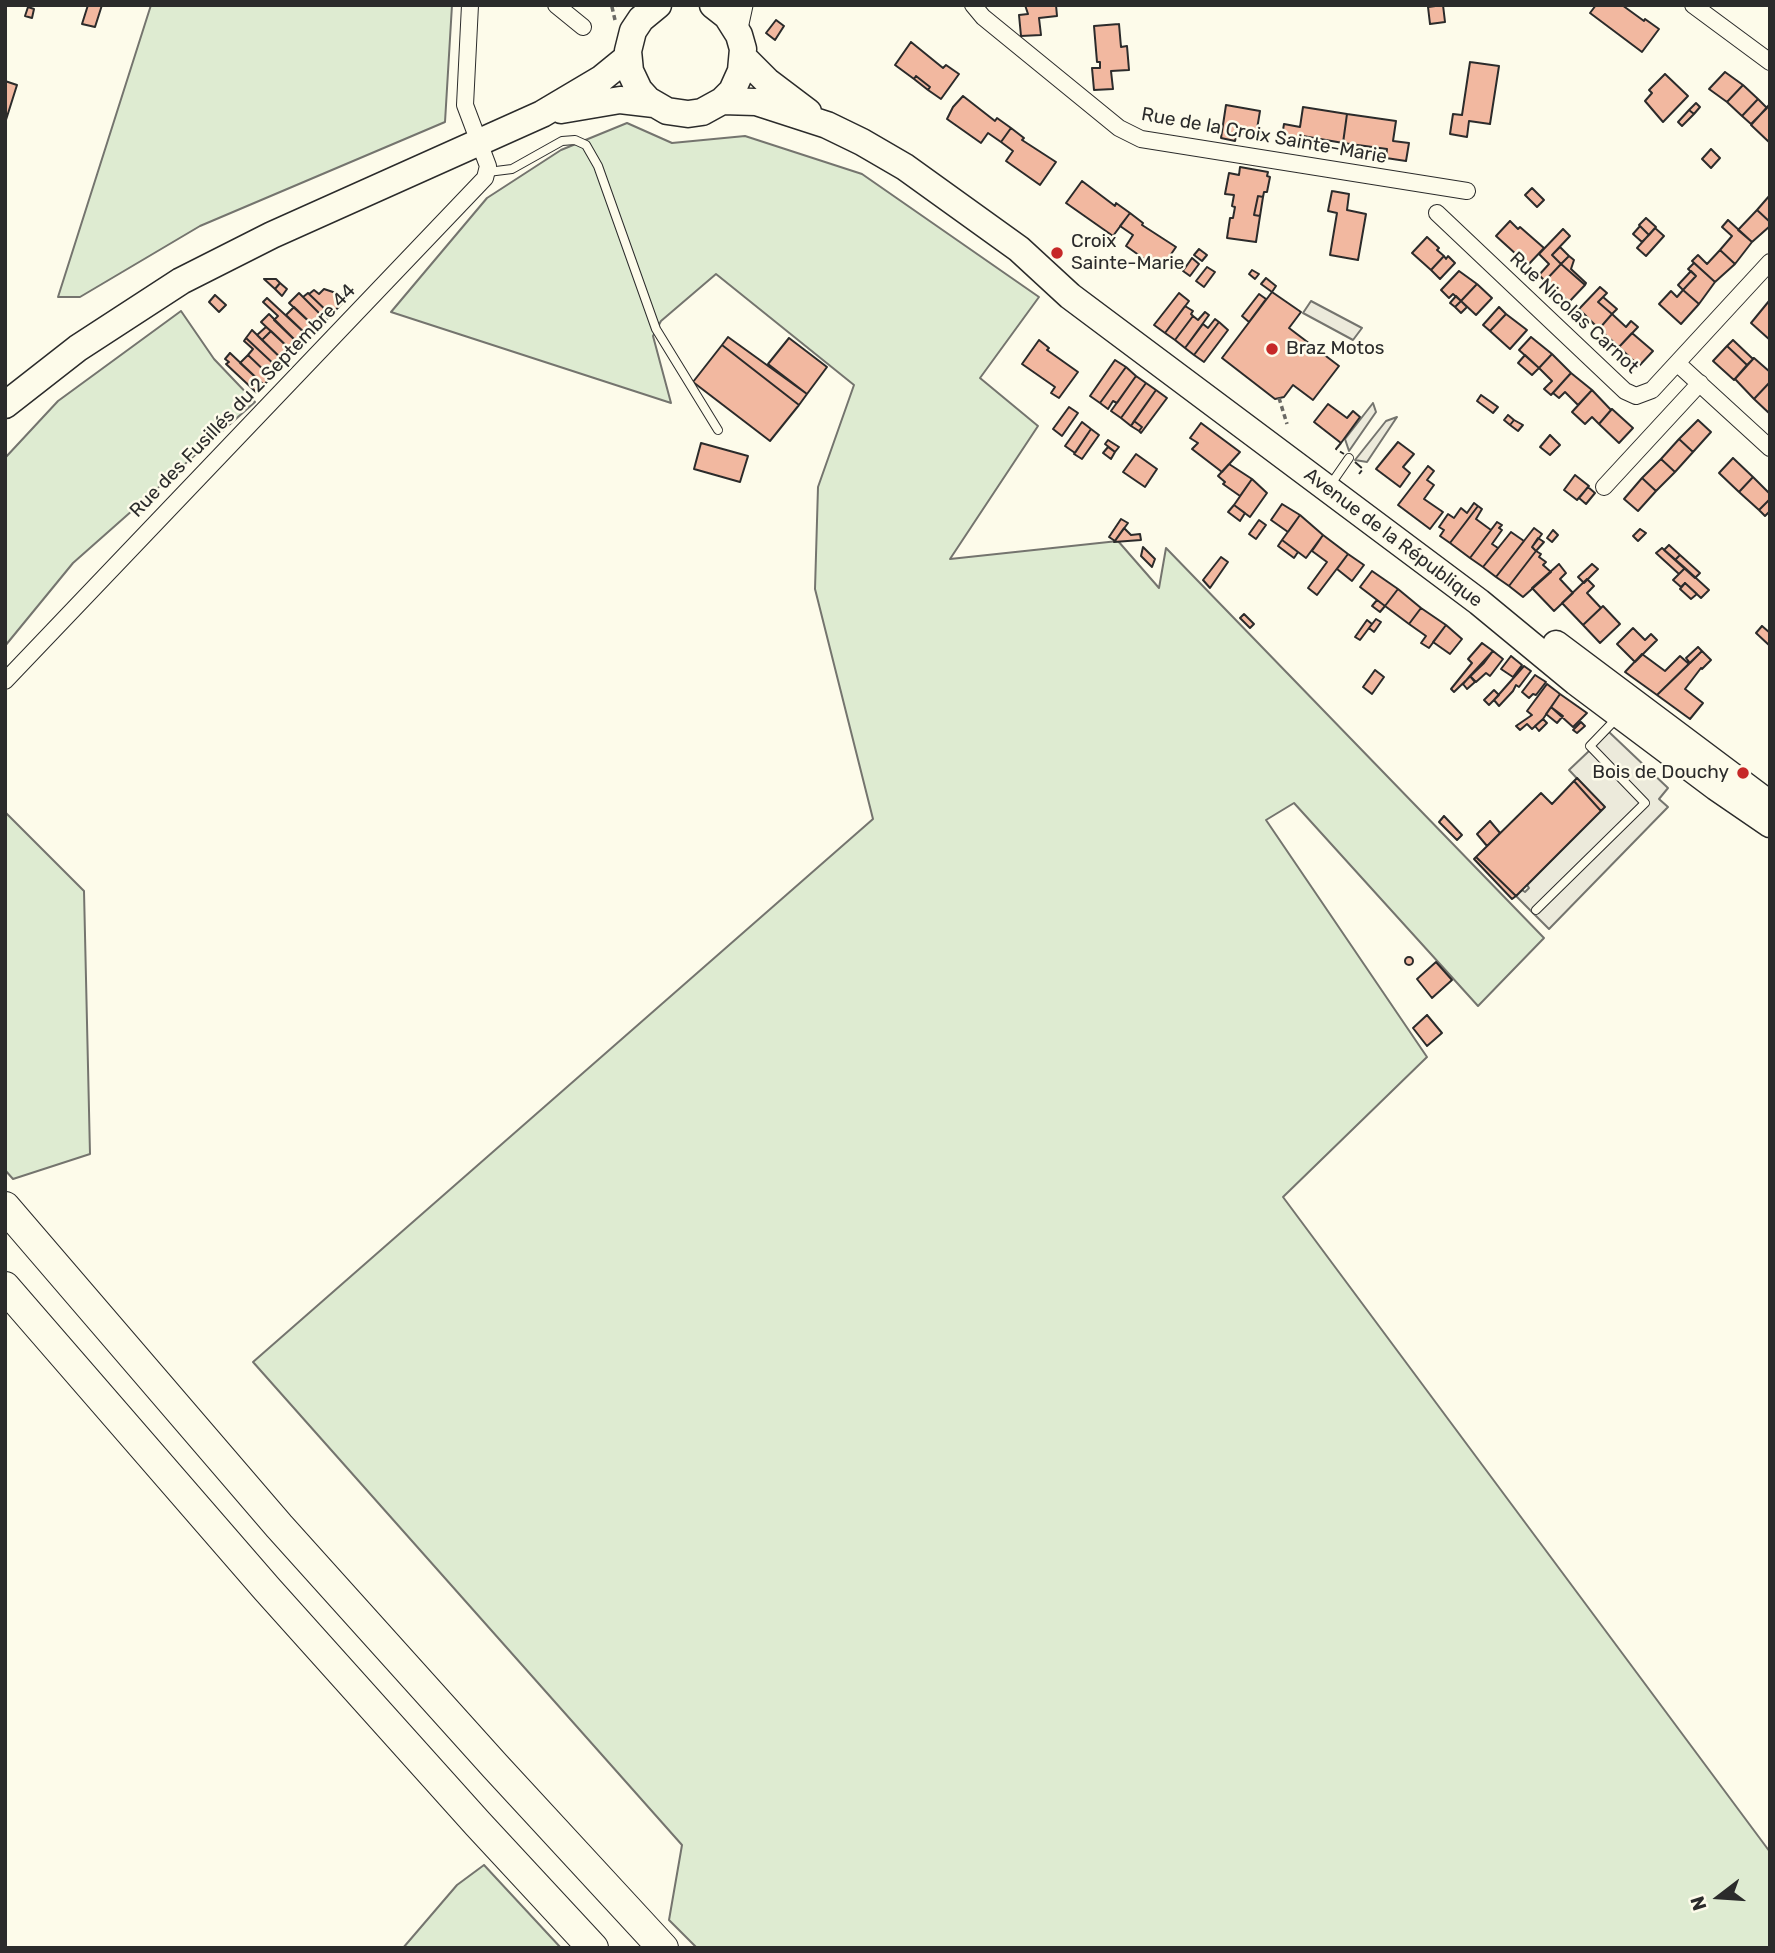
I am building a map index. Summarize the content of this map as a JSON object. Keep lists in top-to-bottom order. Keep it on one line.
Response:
{"streets":{"main road":["Avenue de la République"],"street":["Rue de la Croix Sainte-Marie","Rue Nicolas Carnot","Rue des Fusillés du 2 Septembre 44"]},"places":["Croix Sainte-Marie","Braz Motos","Bois de Douchy"],"north":"left"}
